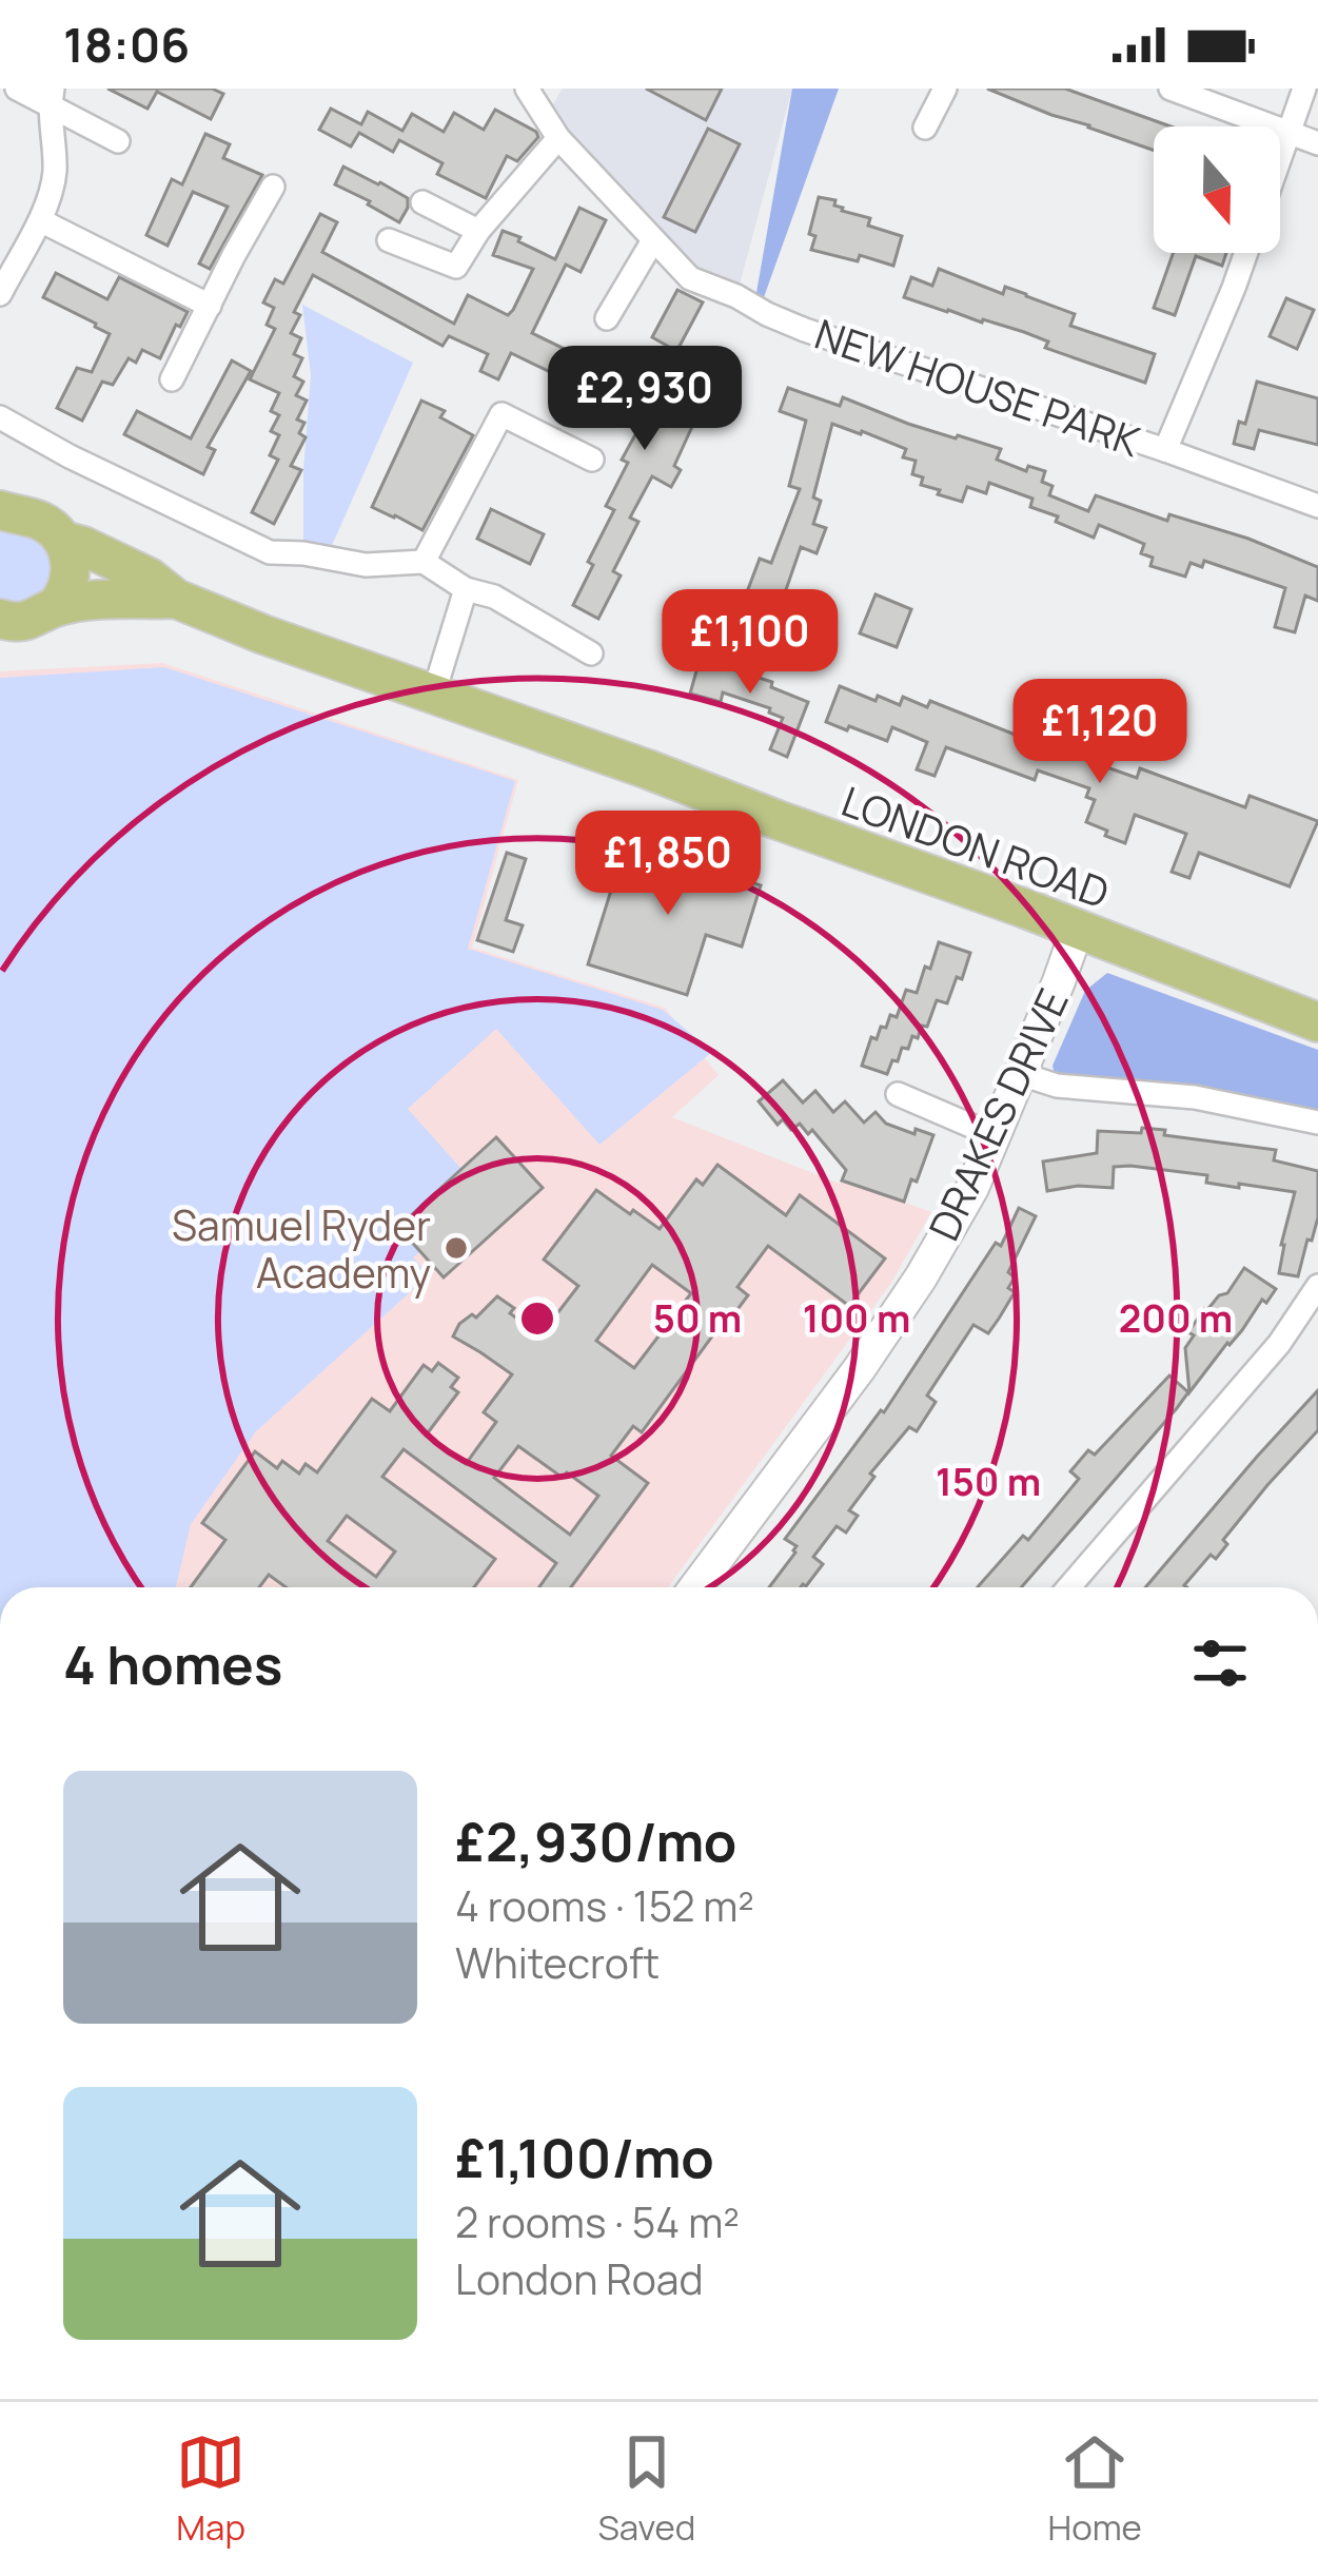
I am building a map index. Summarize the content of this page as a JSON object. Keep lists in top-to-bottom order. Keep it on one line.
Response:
{"streets":{"main road":["LONDON ROAD"],"street":["NEW HOUSE PARK","DRAKES DRIVE"]},"crossings":[["LONDON ROAD","DRAKES DRIVE"]],"places":["Samuel Ryder Academy"],"north":"bottom","page":{"status":"18:06","price":["£2,930","£1,100","£1,120","£1,850"],"heading":"4 homes","list":[{"name":"£2,930/mo","note":"4 rooms · 152 m² · Whitecroft"},{"name":"£1,100/mo","note":"2 rooms · 54 m² · London Road"}],"tabs":["Map","Saved","Home"]},"rings":["50 m","100 m","200 m","150 m"]}
